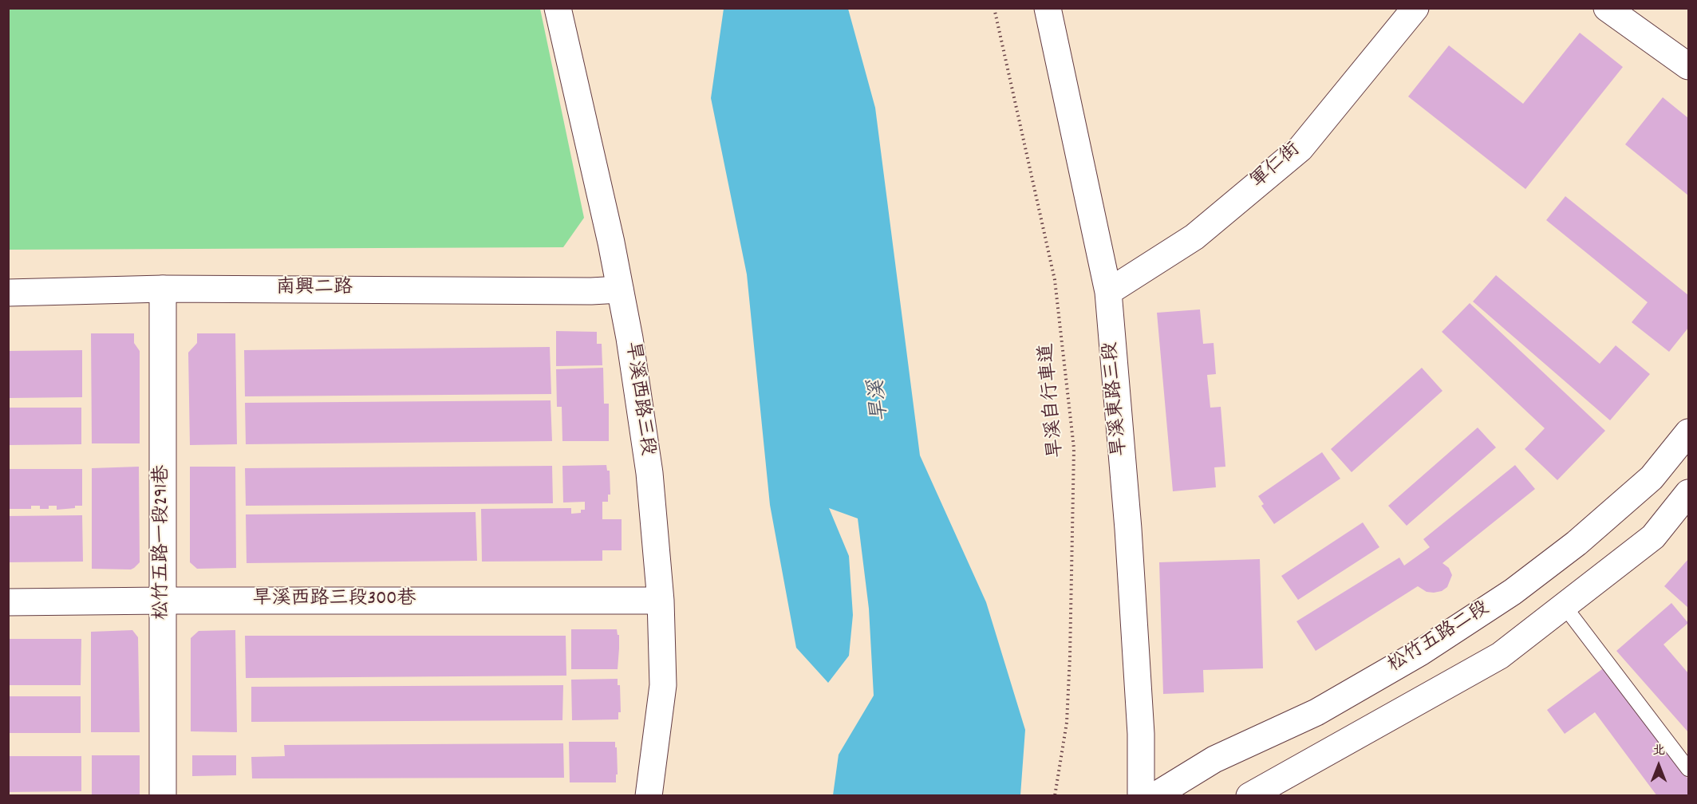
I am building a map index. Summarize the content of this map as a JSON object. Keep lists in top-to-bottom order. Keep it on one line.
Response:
{"streets":{"street":["軍仁街","南興二路","旱溪西路三段","旱溪東路三段","松竹五路一段291巷","旱溪西路三段300巷","松竹五路二段"],"path":["旱溪自行車道"]},"crossings":[["軍仁街","旱溪東路三段"],["南興二路","旱溪西路三段"],["南興二路","松竹五路一段291巷"],["旱溪西路三段","旱溪西路三段300巷"],["松竹五路一段291巷","旱溪西路三段300巷"]],"water":["旱溪"],"north":"top"}
